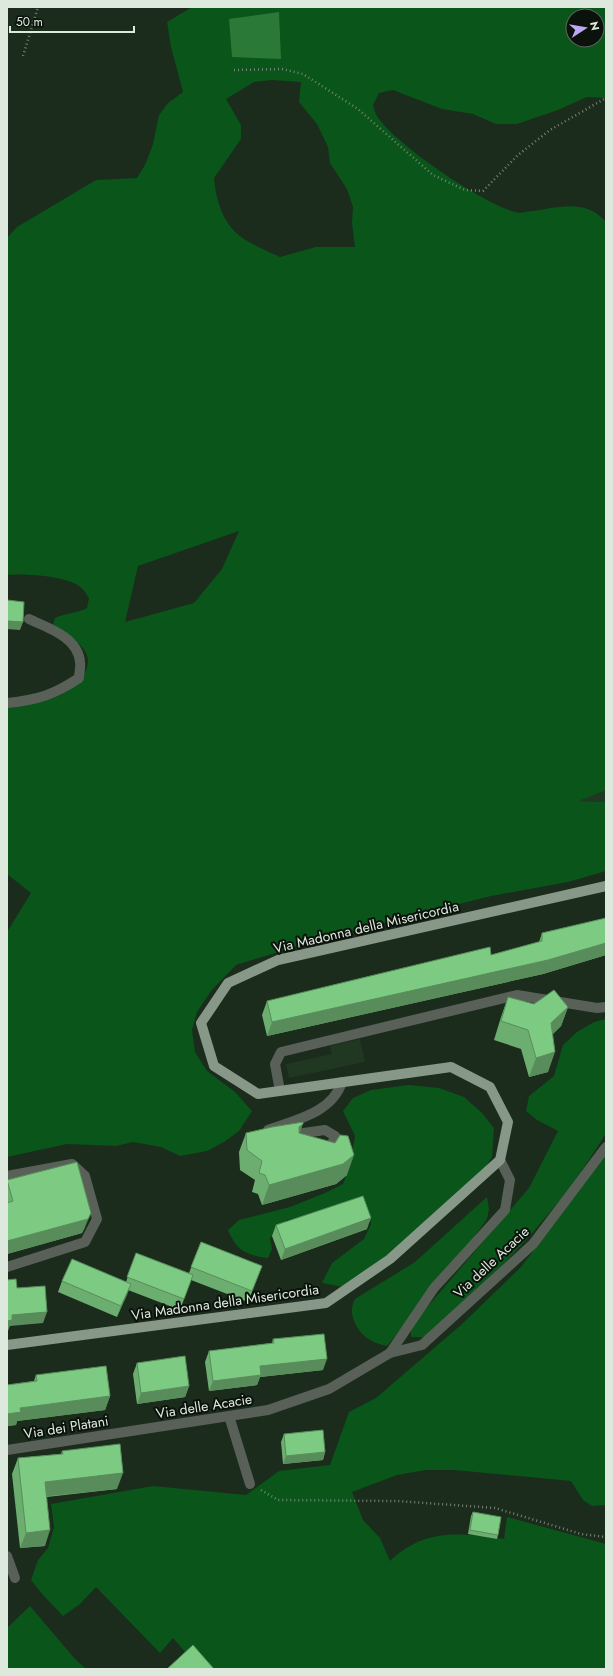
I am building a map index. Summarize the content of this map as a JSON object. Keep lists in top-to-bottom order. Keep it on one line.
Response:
{"streets":{"main road":["Via Madonna della Misericordia"],"street":["Via delle Acacie","Via dei Platani"]},"crossings":[["Via Madonna della Misericordia","Via delle Acacie"],["Via delle Acacie","Via dei Platani"]],"scale_bar":"50 m","north":"right"}
